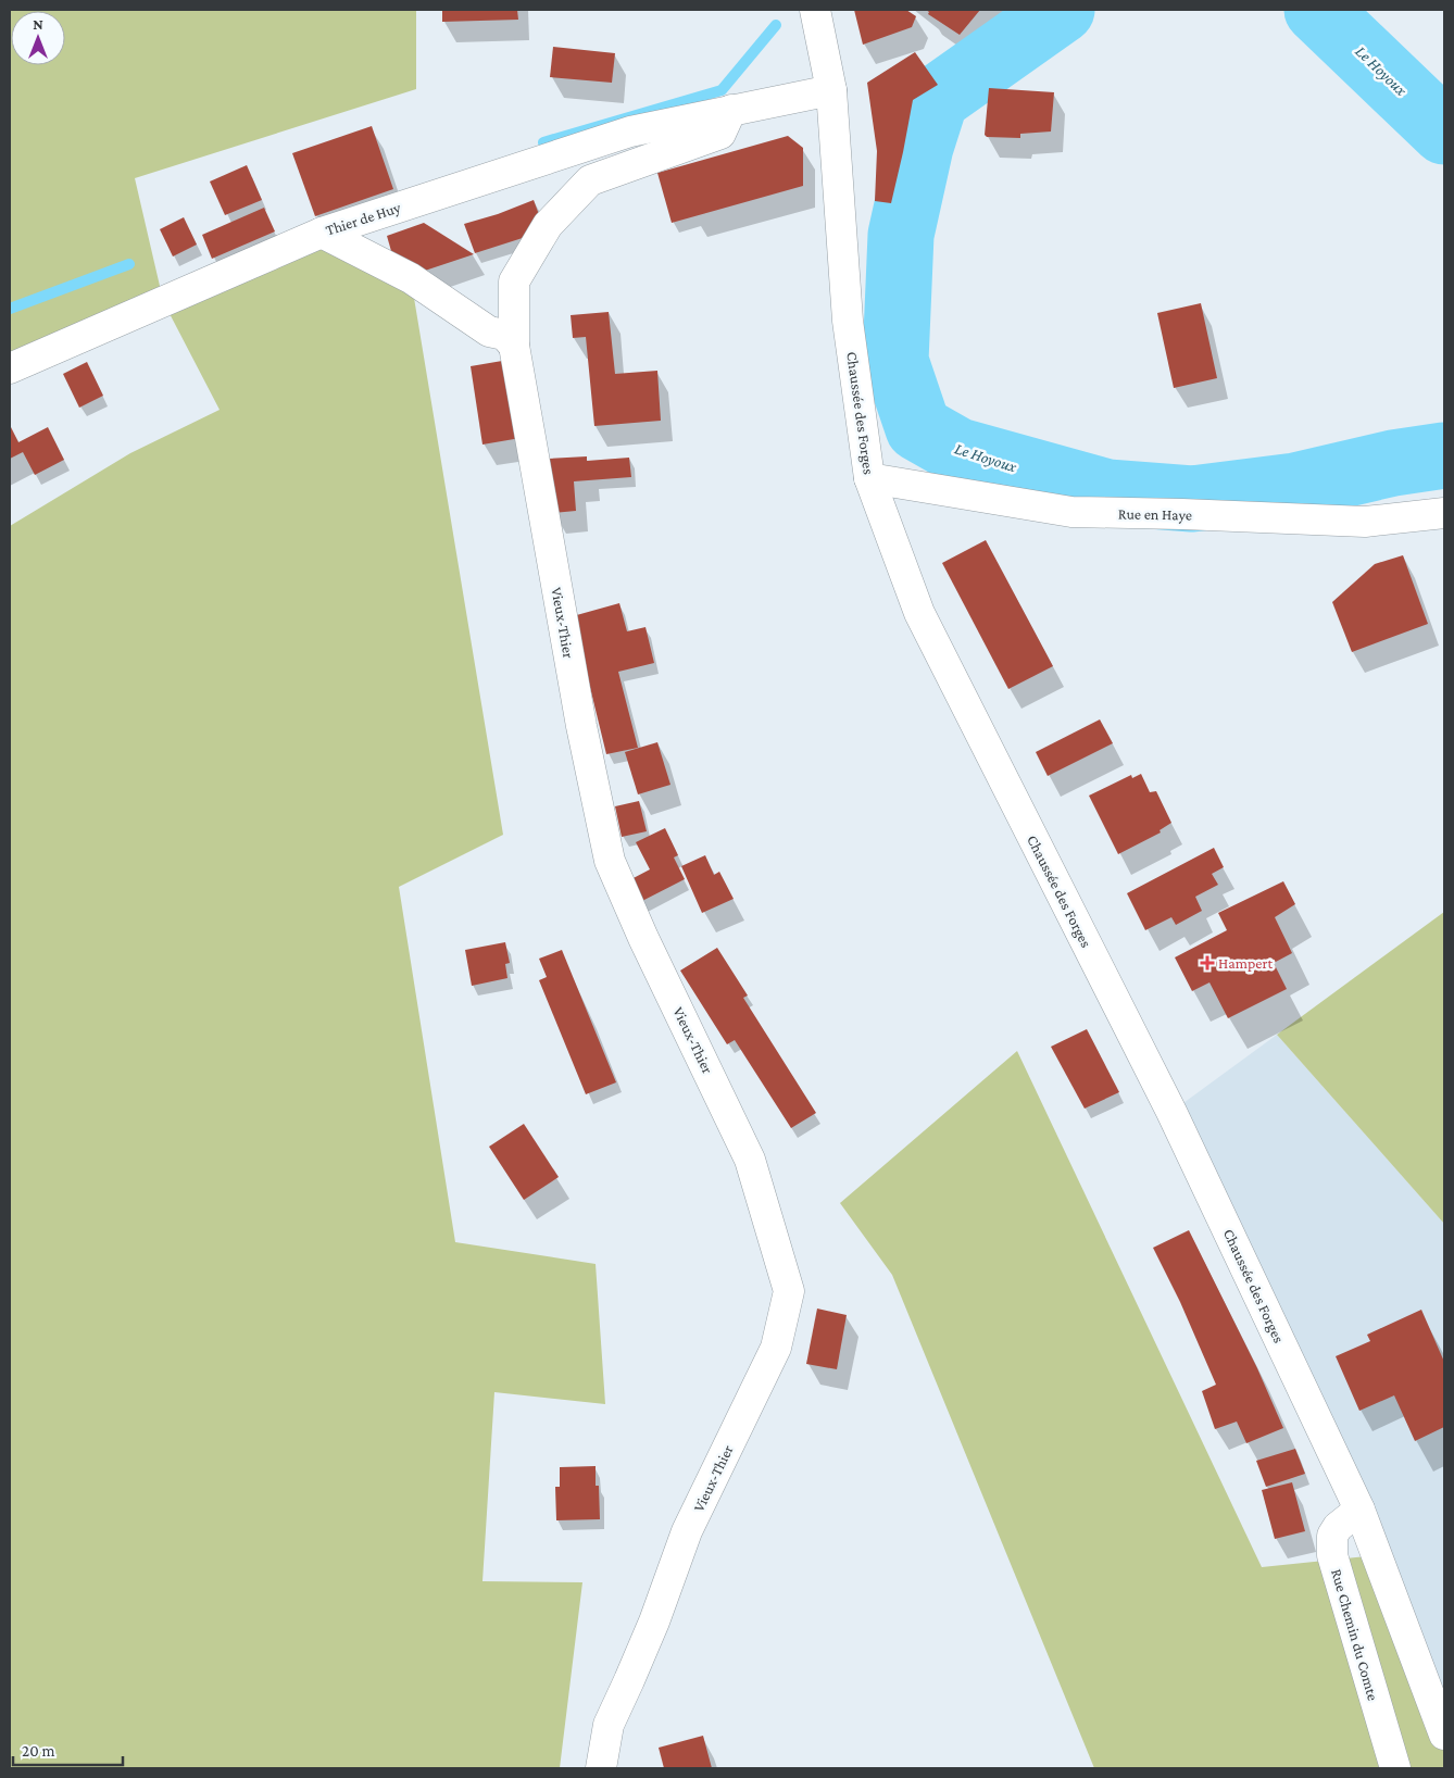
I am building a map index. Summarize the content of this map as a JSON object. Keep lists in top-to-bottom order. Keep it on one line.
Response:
{"streets":{"street":["Thier de Huy","Chaussée des Forges","Rue en Haye","Vieux-Thier","Rue Chemin du Comte"]},"crossings":[["Thier de Huy","Chaussée des Forges"],["Thier de Huy","Vieux-Thier"],["Chaussée des Forges","Rue en Haye"],["Chaussée des Forges","Rue Chemin du Comte"]],"water":["Le Hoyoux"],"places":{"health":["Hampert"]},"scale_bar":"20 m","north":"top"}
